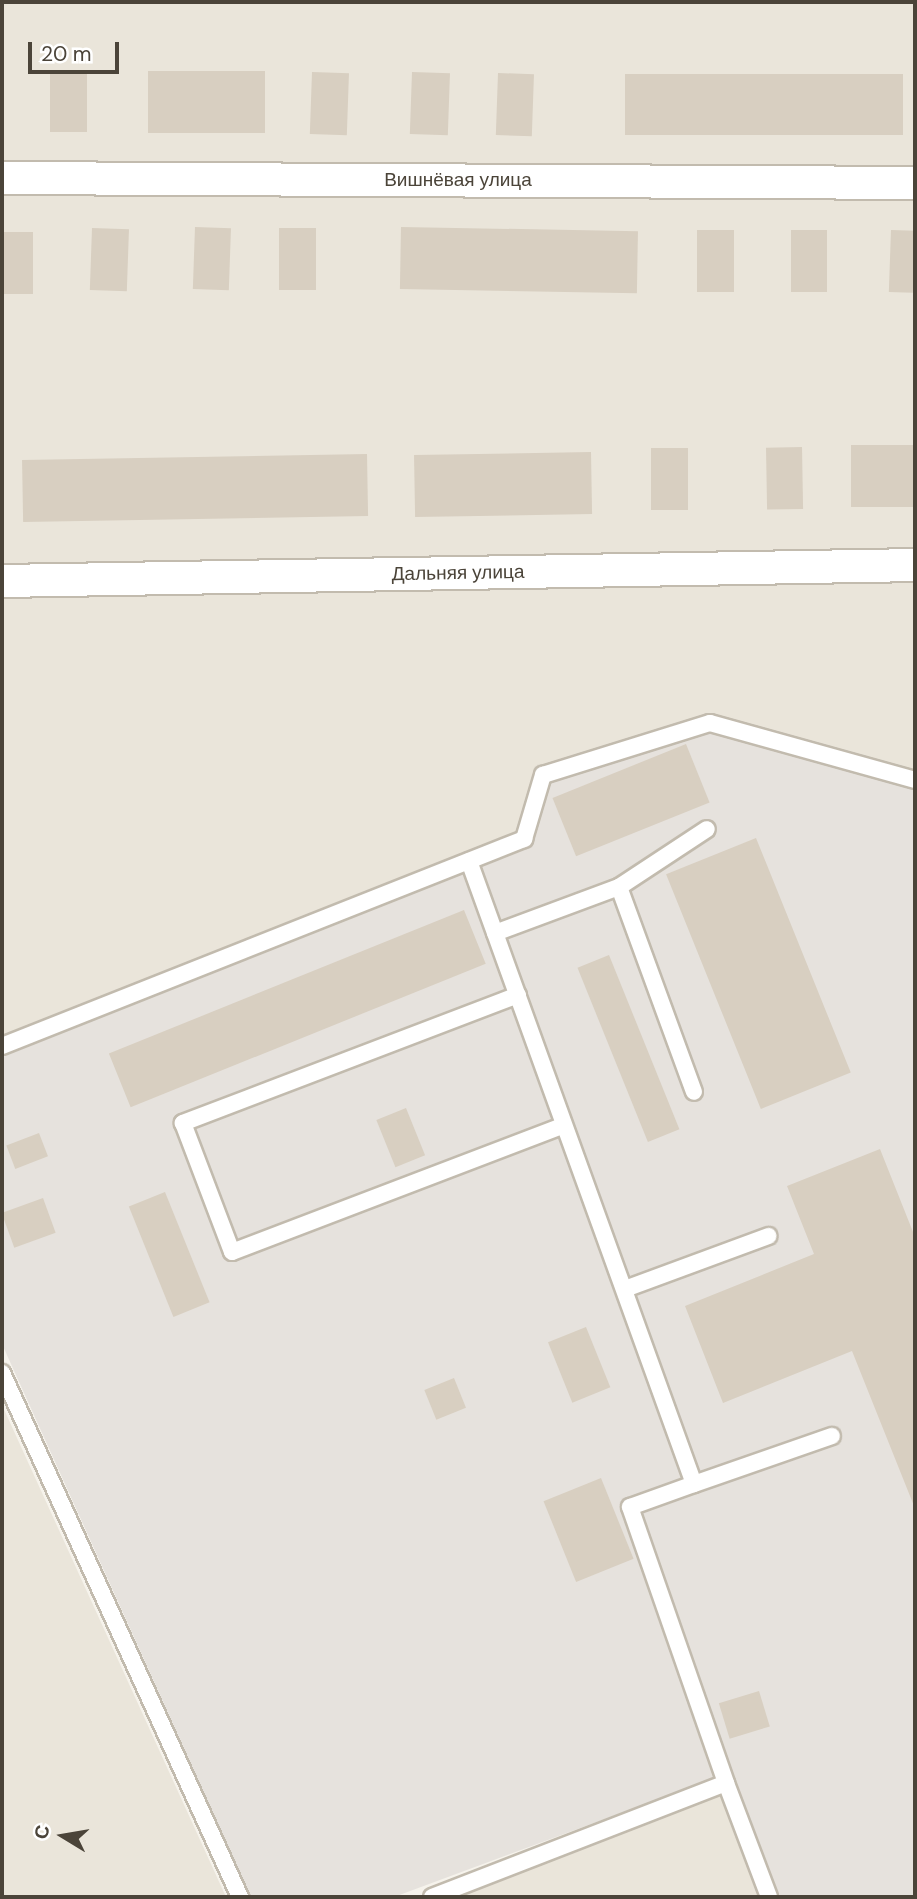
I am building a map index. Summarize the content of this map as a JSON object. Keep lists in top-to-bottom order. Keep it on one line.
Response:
{"streets":{"street":["Вишнёвая улица","Дальняя улица"]},"scale_bar":"20 m","north":"left"}
